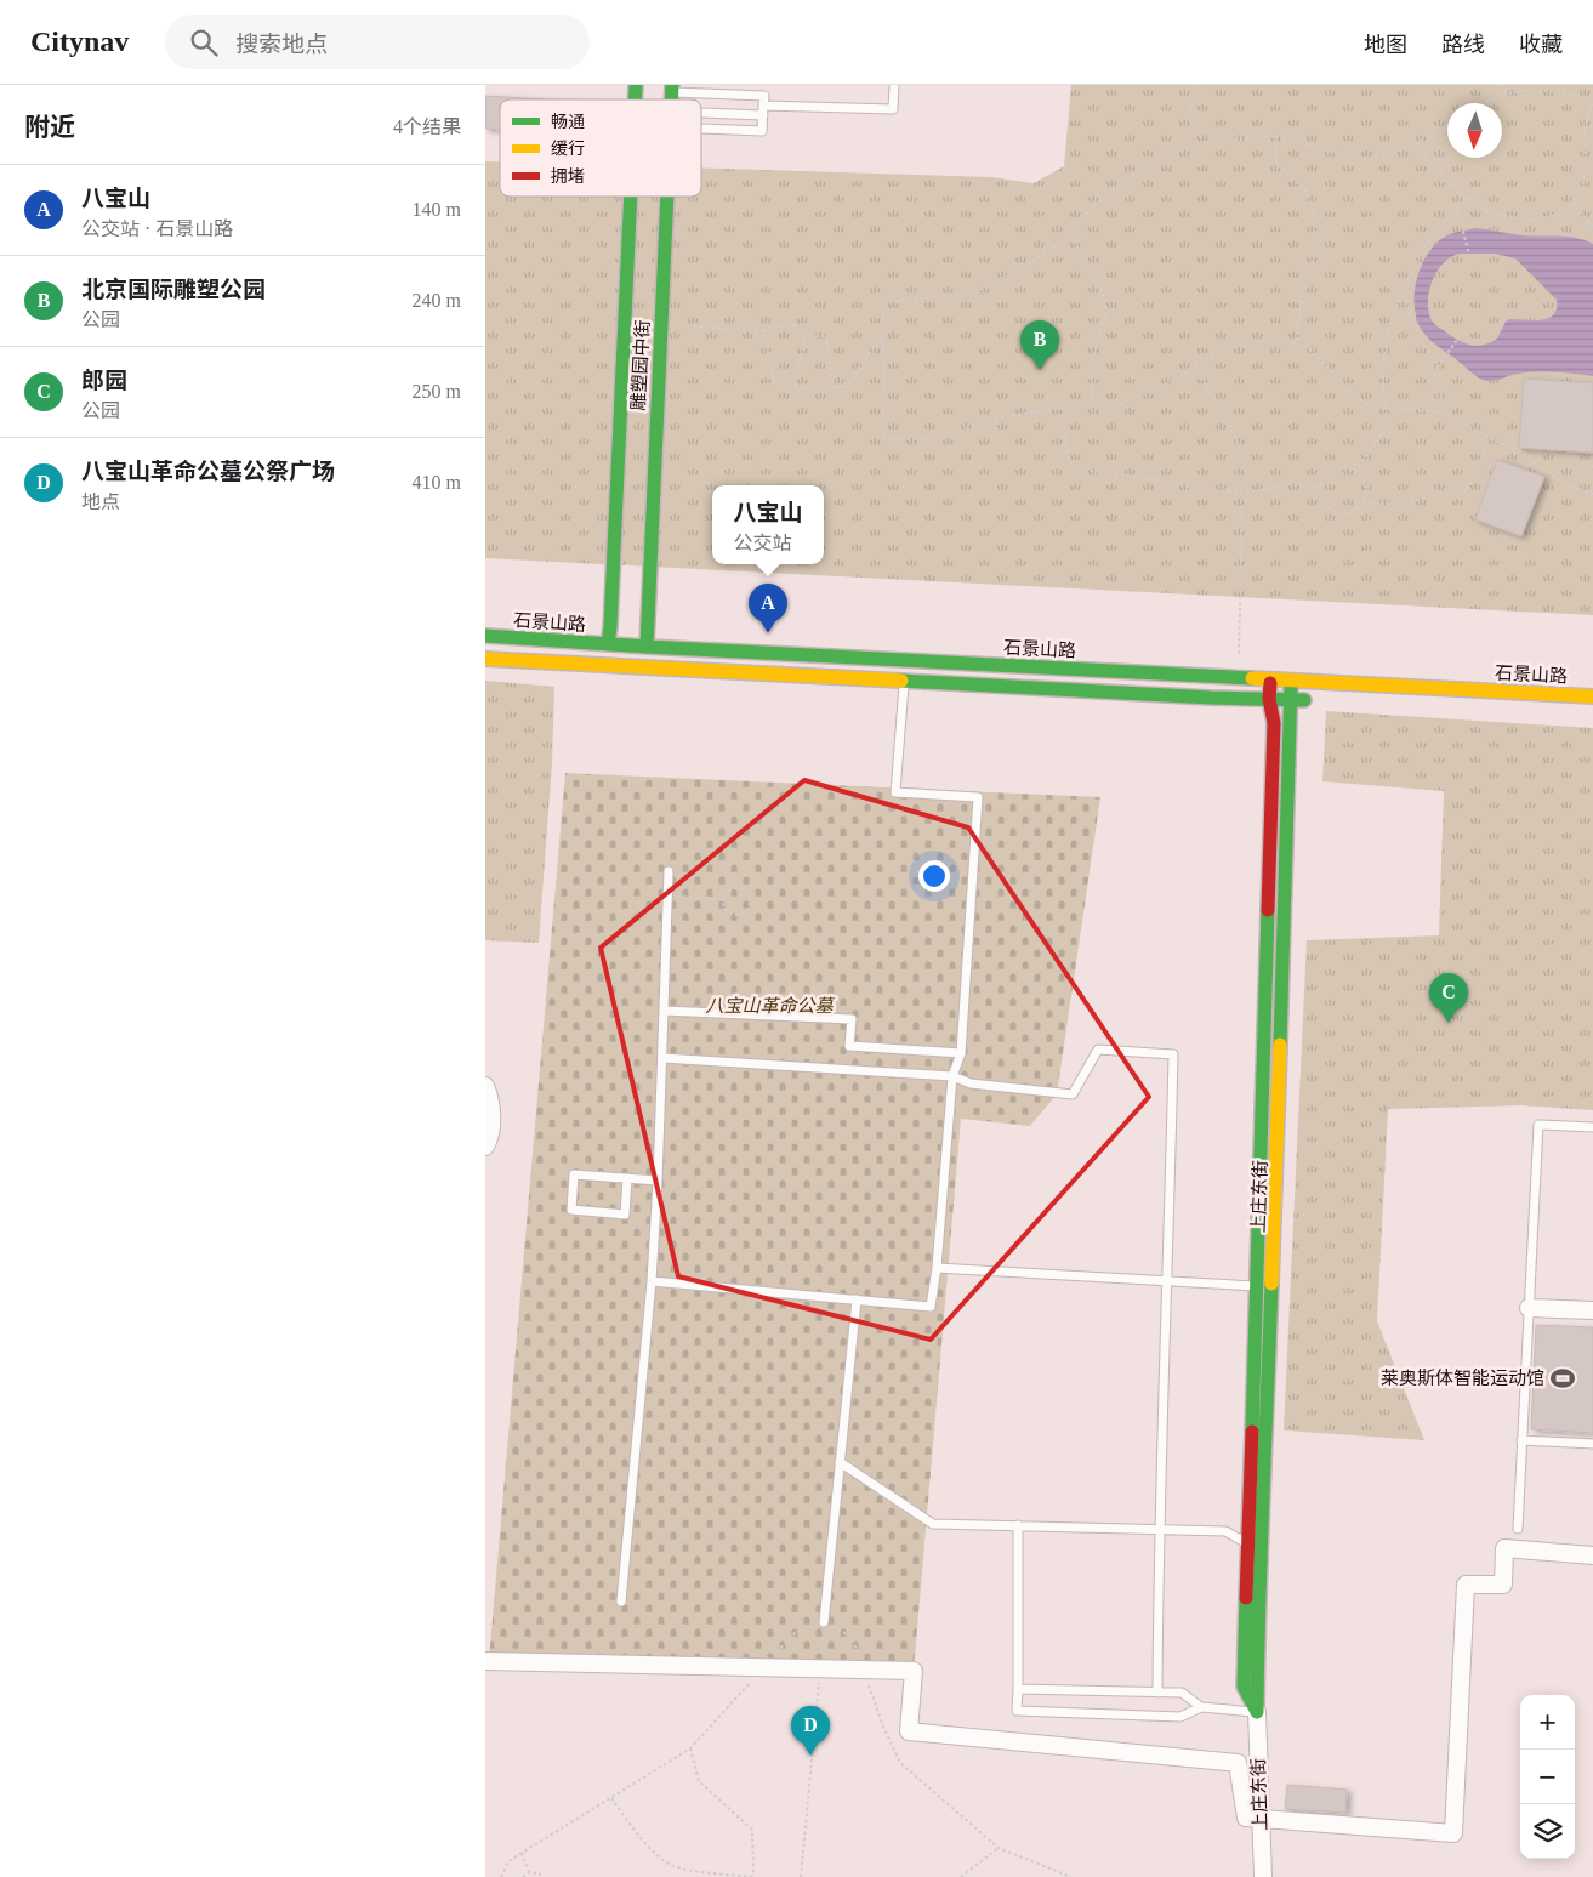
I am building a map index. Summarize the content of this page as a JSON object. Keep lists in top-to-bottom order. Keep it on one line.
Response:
{"streets":{"main road":["雕塑园中街","石景山路","上庄东街"]},"crossings":[["雕塑园中街","石景山路"],["石景山路","上庄东街"]],"parks":["八宝山革命公墓"],"places":{"sports":["莱奥斯体智能运动馆"]},"legend":["畅通","缓行","拥堵"],"north":"bottom","page":{"header":"Citynav","search":"搜索地点","nav":["地图","路线","收藏"],"heading":["附近","4个结果"],"list":[{"mark":"A","name":"八宝山","note":"公交站 · 石景山路","value":"140 m"},{"mark":"B","name":"北京国际雕塑公园","note":"公园","value":"240 m"},{"mark":"C","name":"郎园","note":"公园","value":"250 m"},{"mark":"D","name":"八宝山革命公墓公祭广场","note":"地点","value":"410 m"}],"pins":["B","A","C","D"],"popup":["八宝山","公交站"],"map_buttons":["+","−"]}}
